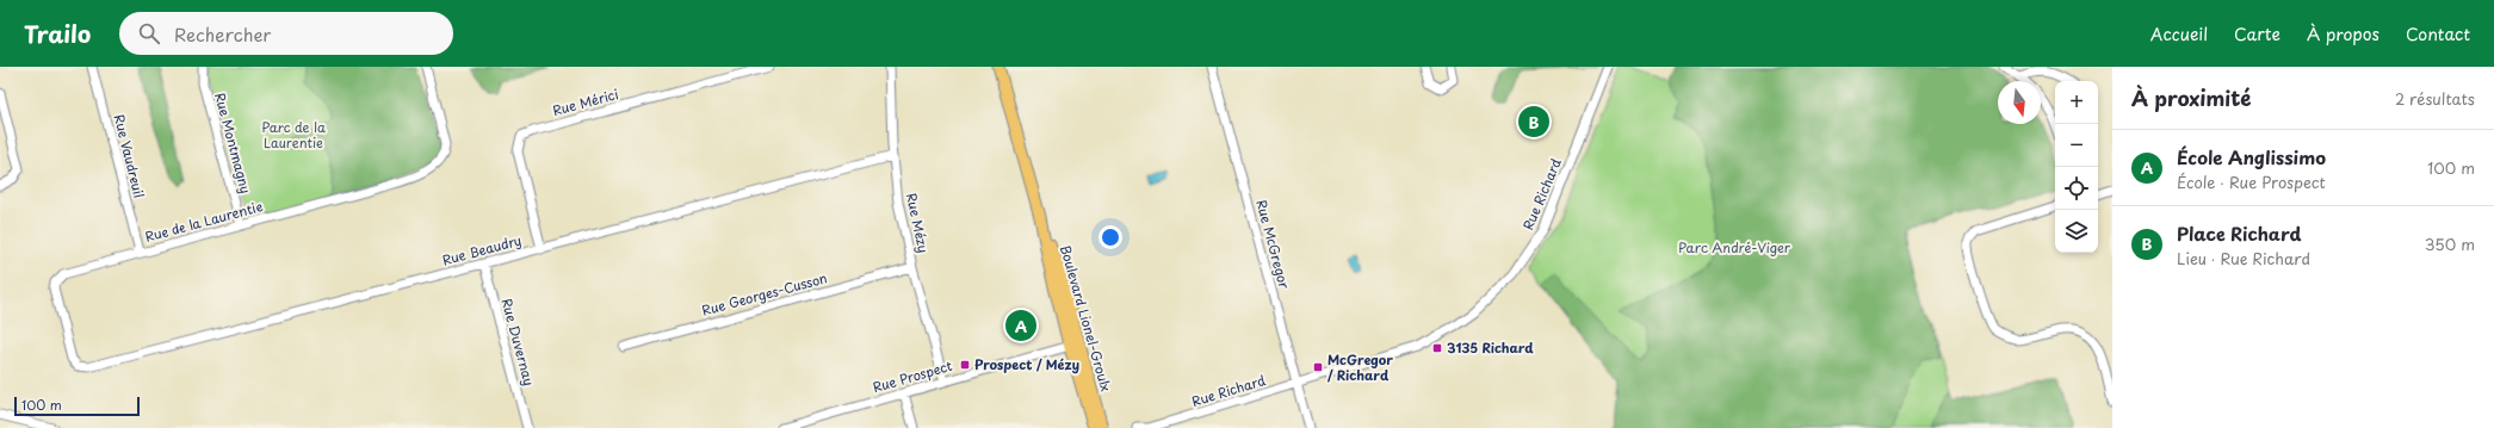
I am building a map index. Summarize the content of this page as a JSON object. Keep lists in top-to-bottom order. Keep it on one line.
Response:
{"streets":{"main road":["Boulevard Lionel-Groulx"],"street":["Rue Mérici","Rue Montmagny","Rue Vaudreuil","Rue Richard","Rue de la Laurentie","Rue Mézy","Rue McGregor","Rue Beaudry","Rue Georges-Cusson","Rue Duvernay","Rue Prospect"]},"crossings":[["Rue Mérici","Rue Beaudry"],["Rue Montmagny","Rue de la Laurentie"],["Rue Vaudreuil","Rue de la Laurentie"],["Rue Richard","Rue McGregor"],["Rue de la Laurentie","Rue Beaudry"],["Rue Mézy","Rue Beaudry"],["Rue Mézy","Rue Georges-Cusson"],["Rue Mézy","Rue Prospect"],["Rue Beaudry","Rue Duvernay"],["Boulevard Lionel-Groulx","Rue Prospect"]],"parks":["Parc de la Laurentie","Parc André-Viger"],"places":{"transit":["3135 Richard","Prospect / Mézy","McGregor / Richard"]},"scale_bar":"100 m","north":"bottom","page":{"header":"Trailo","search":"Rechercher","nav":["Accueil","Carte","À propos","Contact"],"heading":["À proximité","2 résultats"],"map_buttons":["+","−"],"pins":["B","A"],"list":[{"mark":"A","name":"École Anglissimo","note":"École · Rue Prospect","value":"100 m"},{"mark":"B","name":"Place Richard","note":"Lieu · Rue Richard","value":"350 m"}],"scale":"100 m"}}
